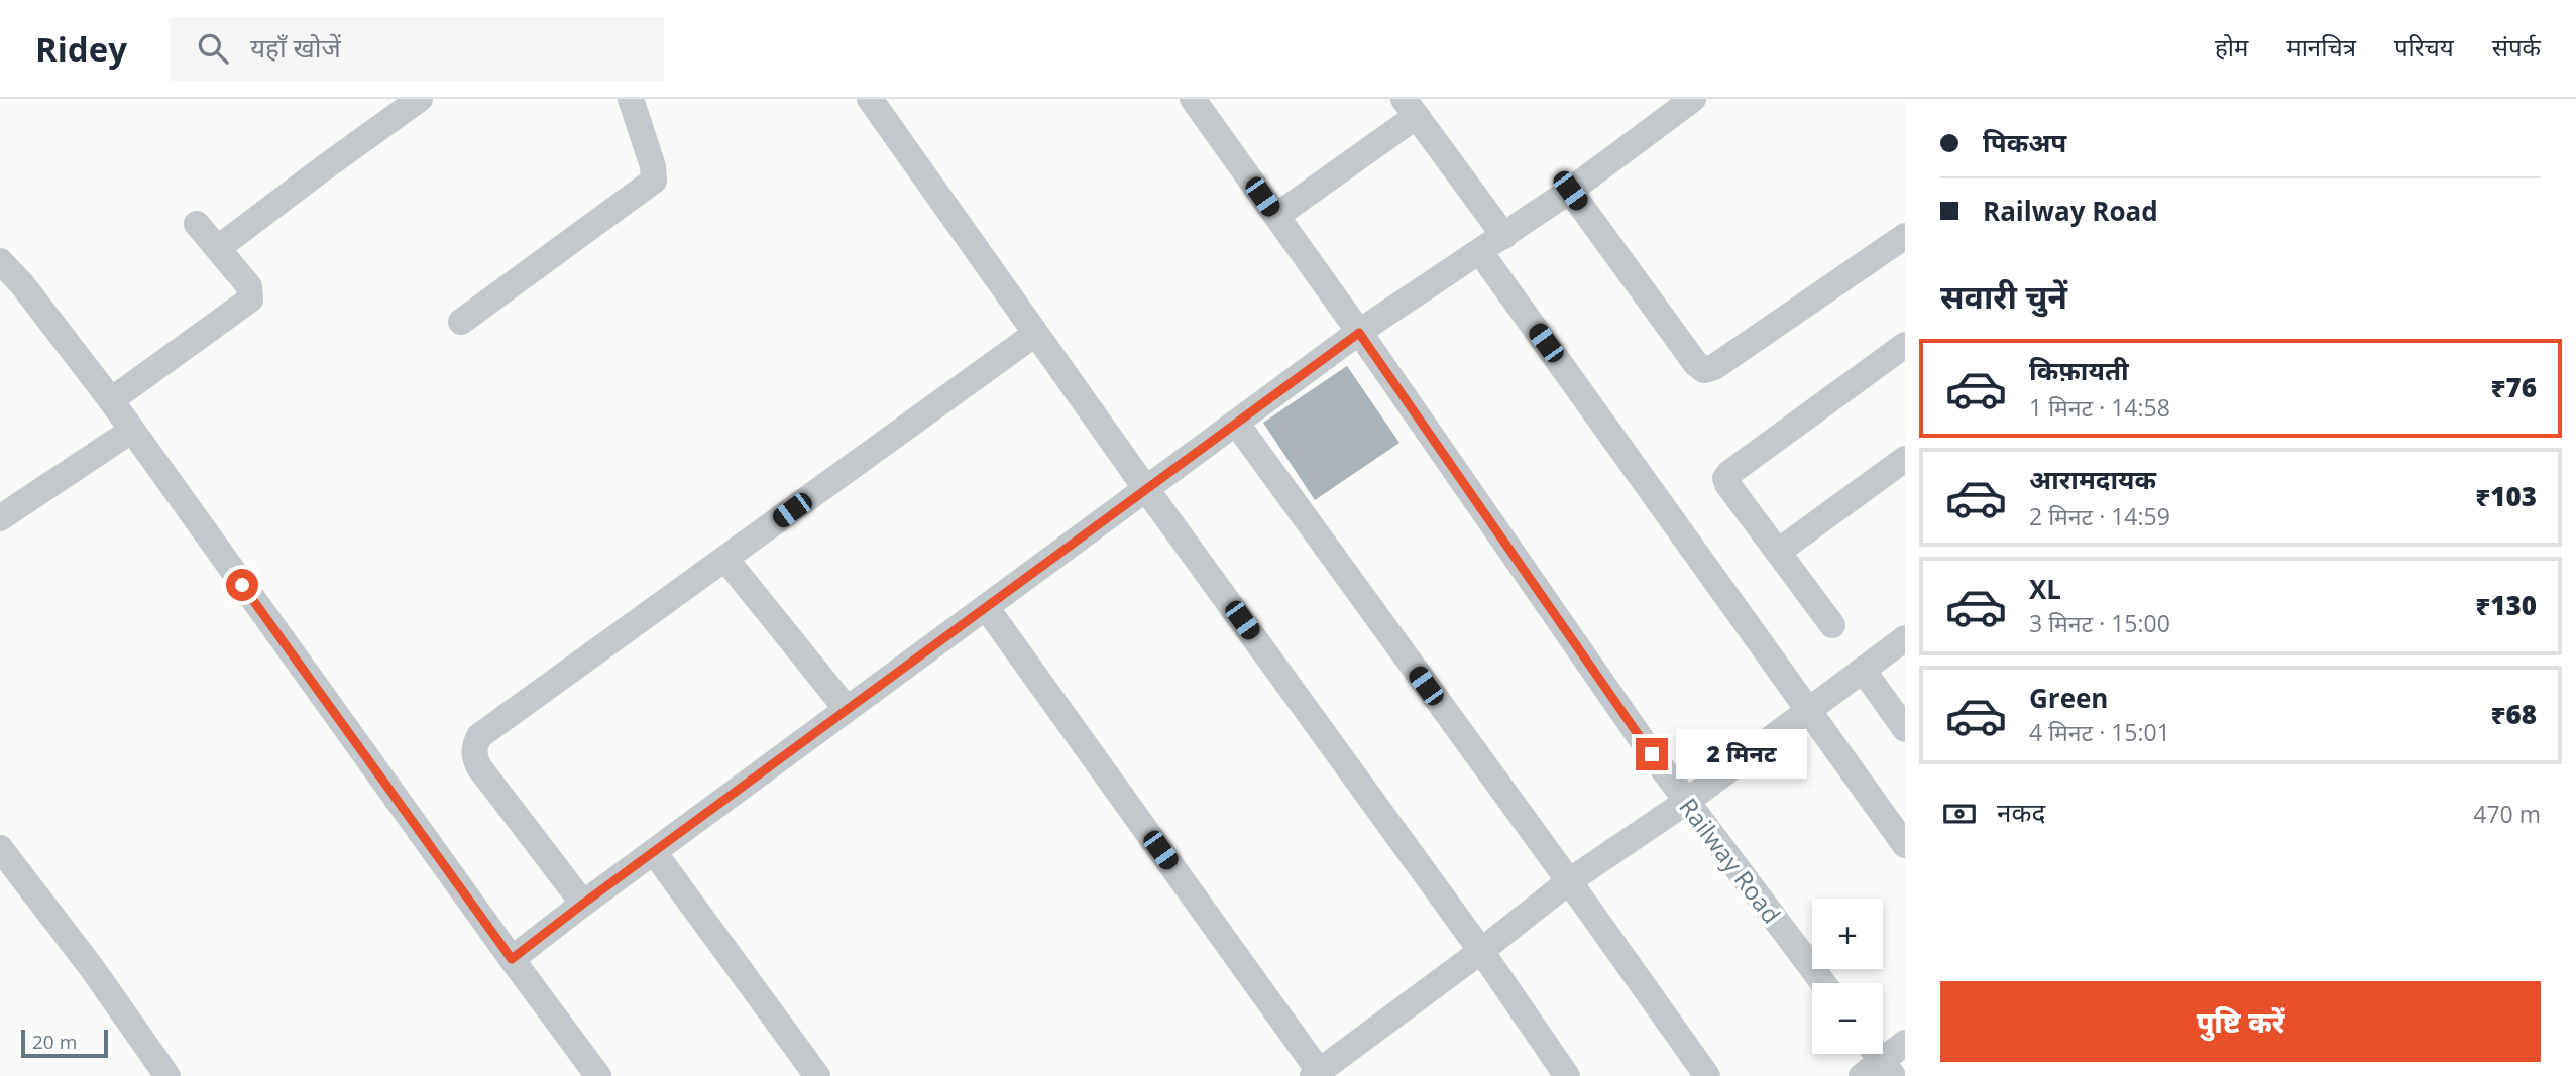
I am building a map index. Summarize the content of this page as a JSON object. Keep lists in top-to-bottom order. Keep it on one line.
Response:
{"streets":{"street":["Railway Road"]},"scale_bar":"20 m","page":{"header":"Ridey","search":"यहाँ खोजें","nav":["होम","मानचित्र","परिचय","संपर्क"],"banner":["पिकअप","Railway Road"],"heading":"सवारी चुनें","list":[{"name":"किफ़ायती","note":"1 मिनट · 14:58","value":"₹76"},{"name":"आरामदायक","note":"2 मिनट · 14:59","value":"₹103"},{"name":"XL","note":"3 मिनट · 15:00","value":"₹130"},{"name":"Green","note":"4 मिनट · 15:01","value":"₹68"}],"bubble":"2 मिनट","pay":["नकद","470 m"],"map_buttons":["+","−"],"buttons":"पुष्टि करें","scale":"20 m"}}
